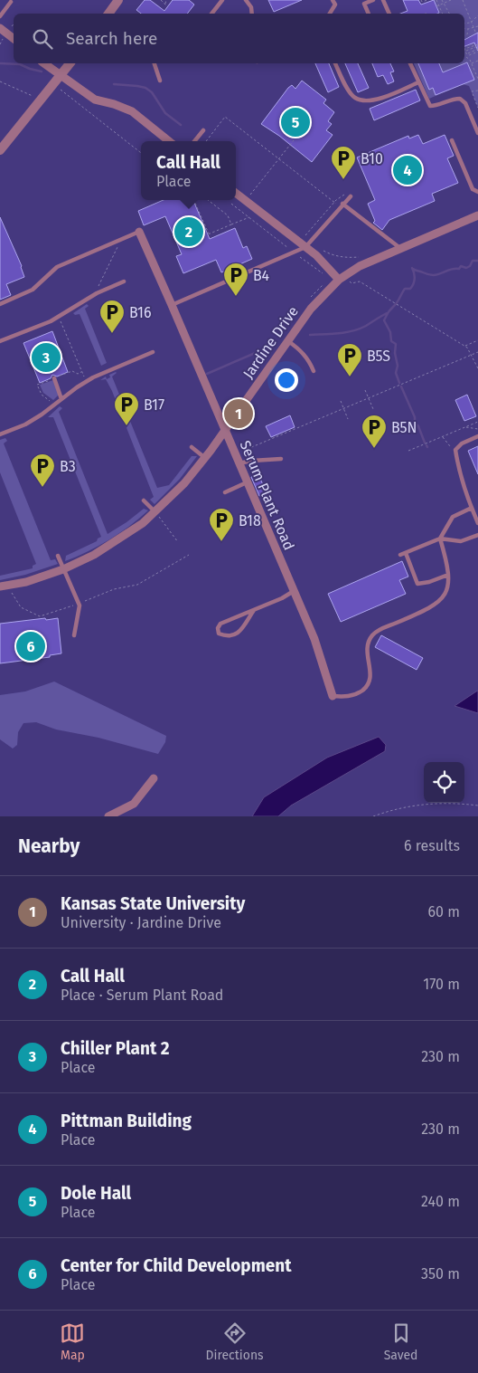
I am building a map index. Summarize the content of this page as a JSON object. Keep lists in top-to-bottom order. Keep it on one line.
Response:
{"streets":{"street":["Jardine Drive","Serum Plant Road"]},"crossings":[["Jardine Drive","Serum Plant Road"]],"places":{"parking":["B10","B4","B16","B5S","B17","B5N","B3","B18"]},"page":{"search":"Search here","pins":["5","4","2","3","1","6"],"popup":["Call Hall","Place"],"heading":["Nearby","6 results"],"list":[{"mark":"1","name":"Kansas State University","note":"University · Jardine Drive","value":"60 m"},{"mark":"2","name":"Call Hall","note":"Place · Serum Plant Road","value":"170 m"},{"mark":"3","name":"Chiller Plant 2","note":"Place","value":"230 m"},{"mark":"4","name":"Pittman Building","note":"Place","value":"230 m"},{"mark":"5","name":"Dole Hall","note":"Place","value":"240 m"},{"mark":"6","name":"Center for Child Development","note":"Place","value":"350 m"}],"nav":["Map","Directions","Saved"]}}
